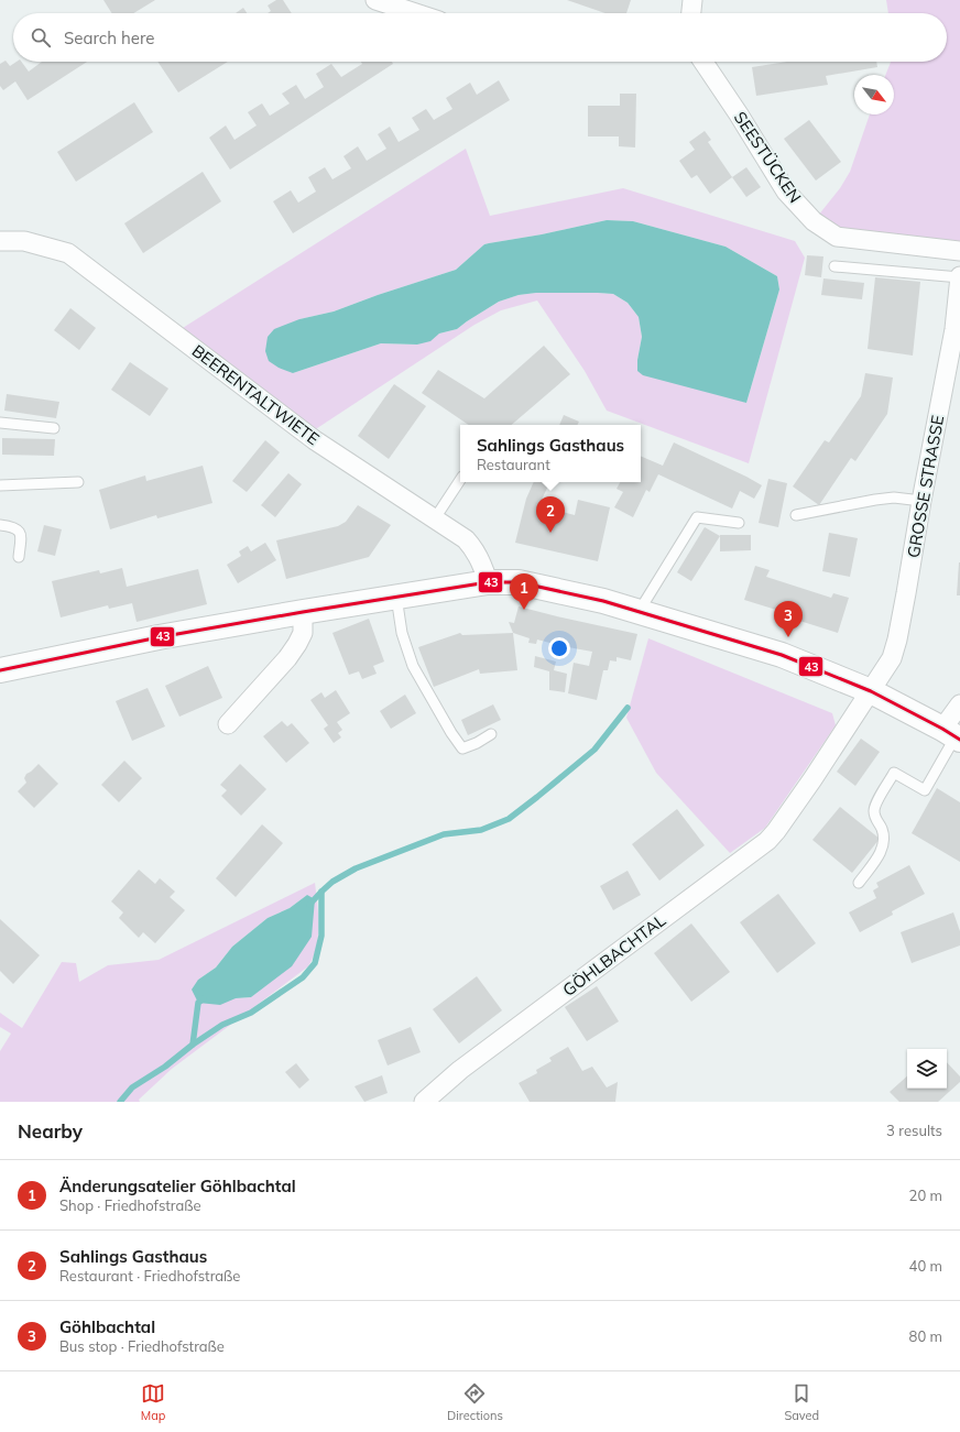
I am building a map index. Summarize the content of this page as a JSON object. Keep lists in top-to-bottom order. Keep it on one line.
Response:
{"streets":{"street":["SEESTÜCKEN","BEERENTALTWIETE","GROSSE STRASSE","GÖHLBACHTAL"]},"crossings":[["GROSSE STRASSE","GÖHLBACHTAL"]],"lines":["transit line 43"],"north":"bottom right","page":{"search":"Search here","popup":["Sahlings Gasthaus","Restaurant"],"pins":["2","1","3"],"heading":["Nearby","3 results"],"list":[{"mark":"1","name":"Änderungsatelier Göhlbachtal","note":"Shop · Friedhofstraße","value":"20 m"},{"mark":"2","name":"Sahlings Gasthaus","note":"Restaurant · Friedhofstraße","value":"40 m"},{"mark":"3","name":"Göhlbachtal","note":"Bus stop · Friedhofstraße","value":"80 m"}],"nav":["Map","Directions","Saved"]}}
